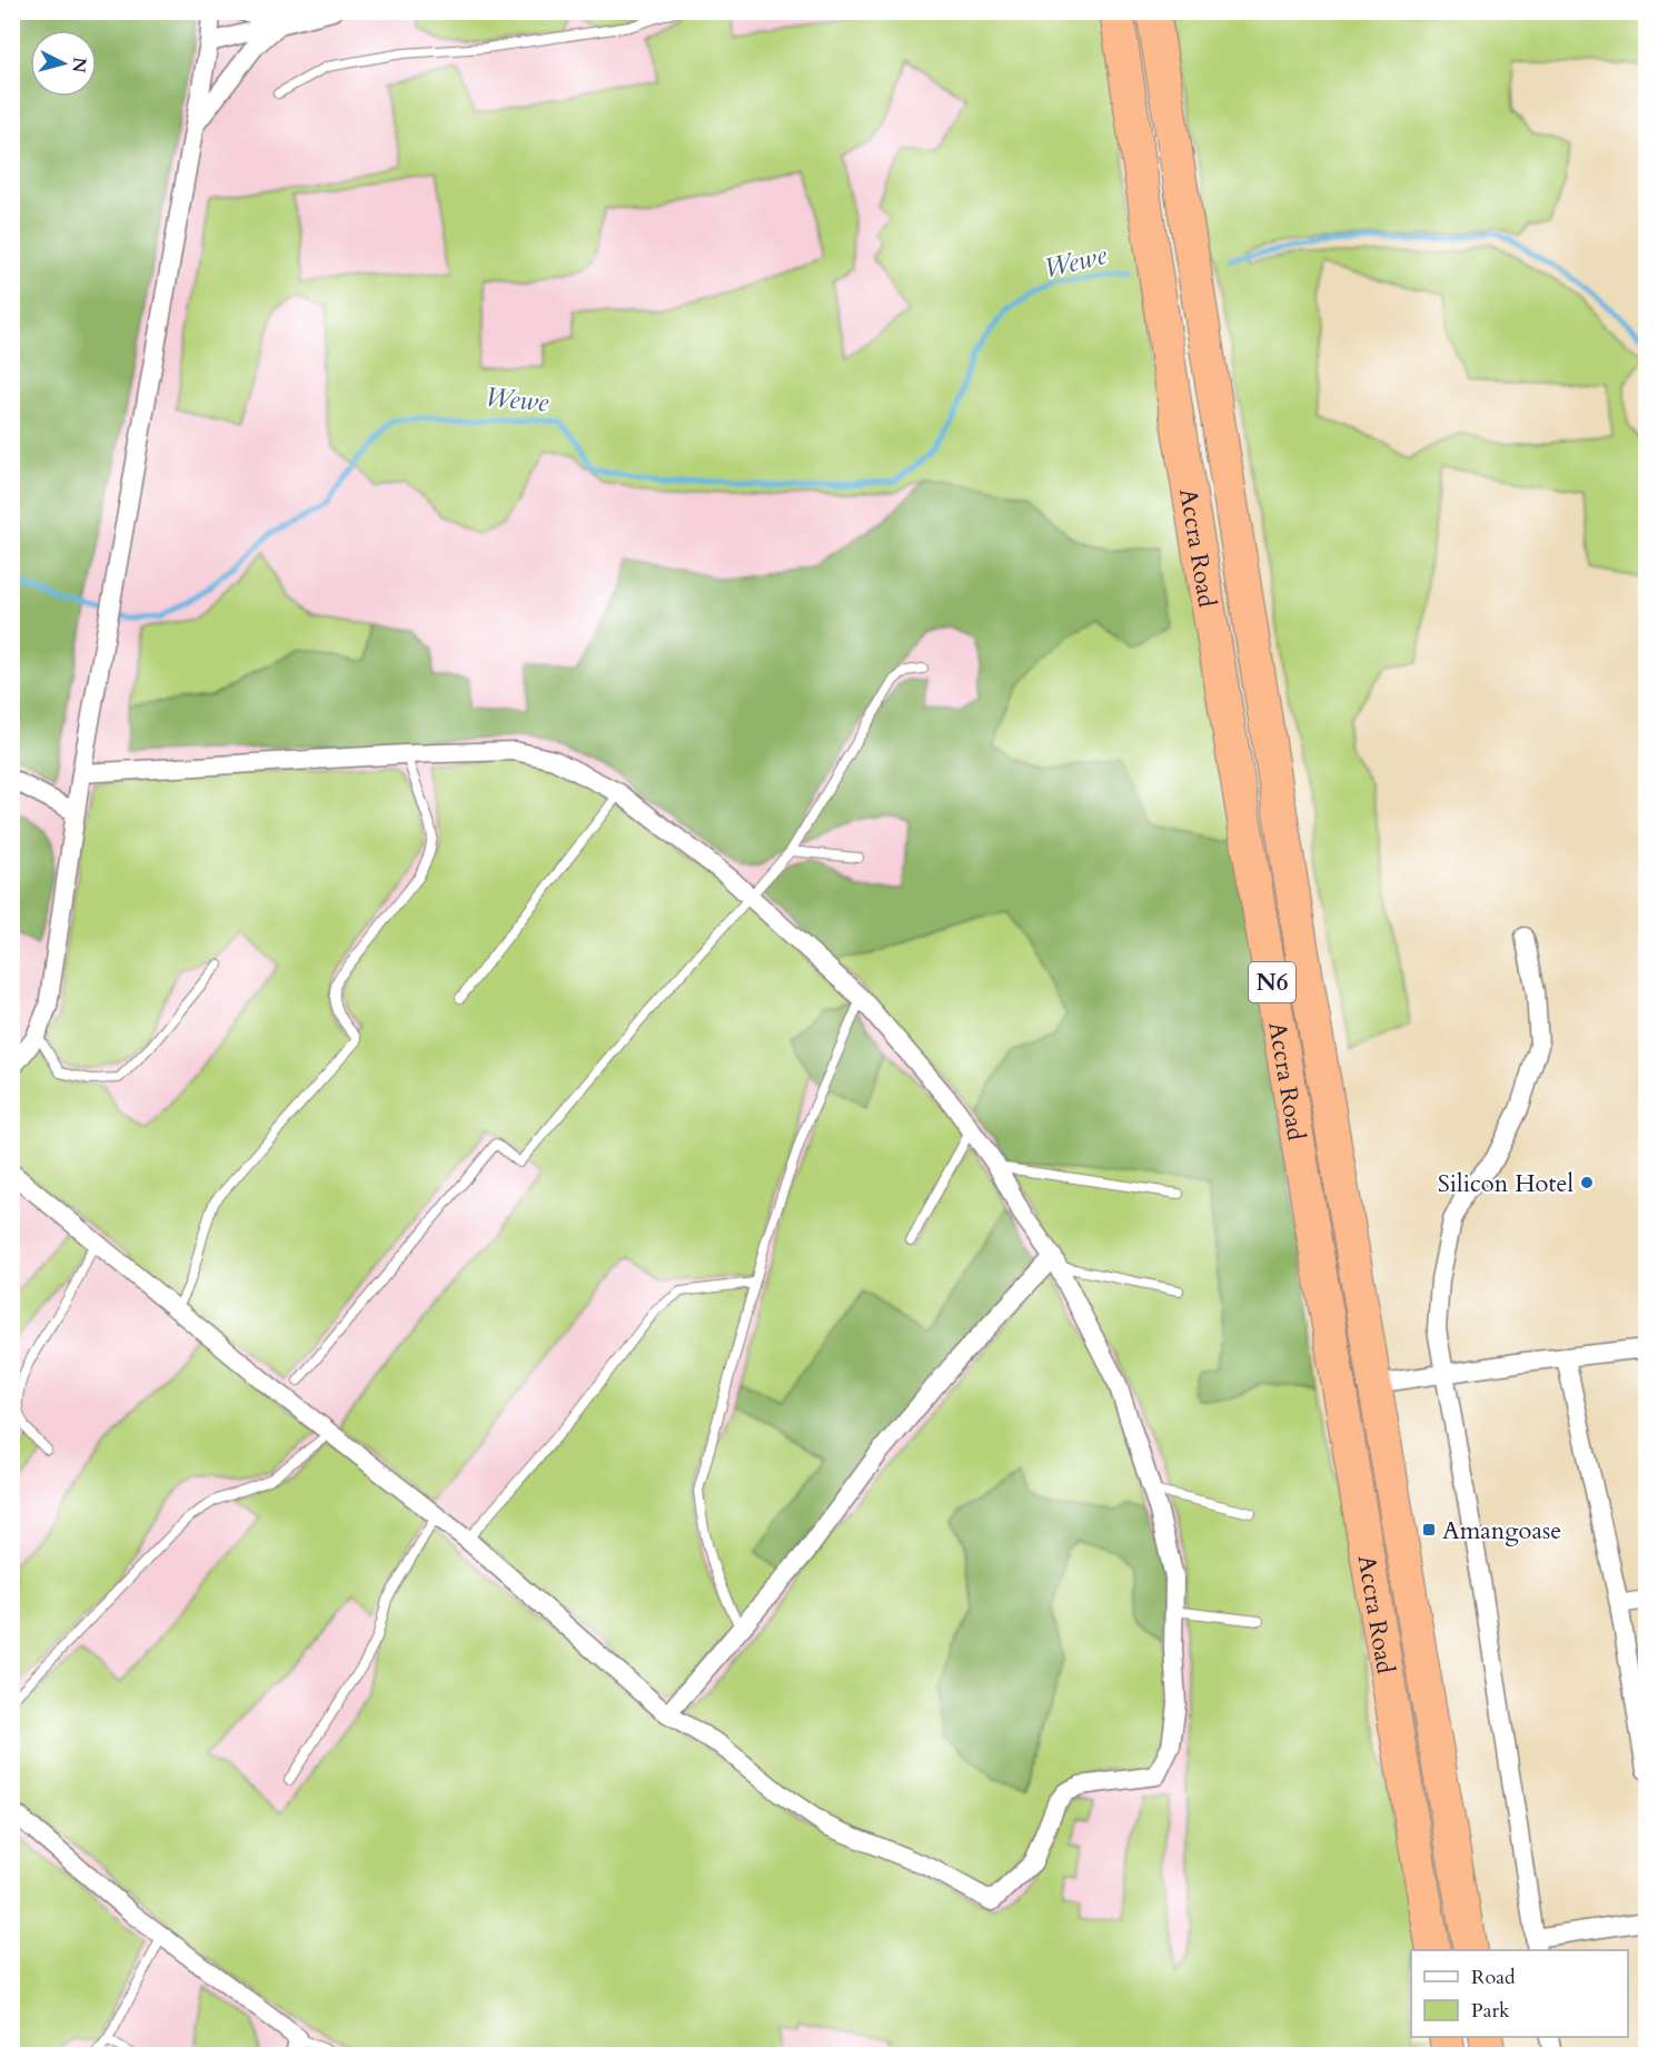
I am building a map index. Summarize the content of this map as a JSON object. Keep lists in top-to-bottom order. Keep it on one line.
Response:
{"streets":{"highway":["Accra Road","N6"]},"water":["Wewe"],"places":{"other":["Silicon Hotel"],"transit":["Amangoase"]},"legend":["Road","Park"],"north":"right"}
